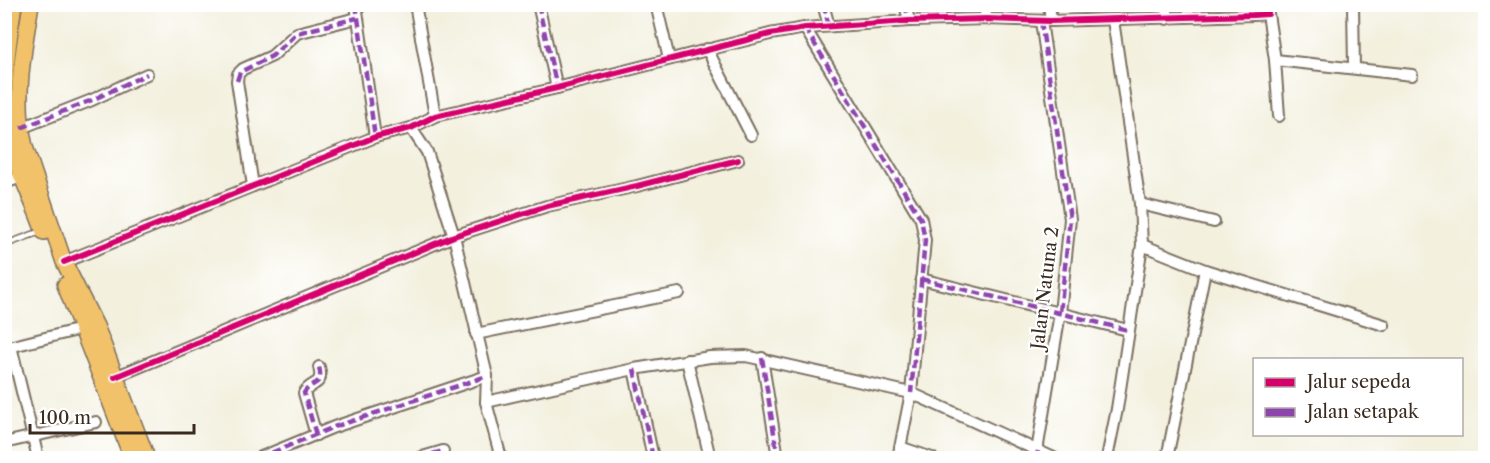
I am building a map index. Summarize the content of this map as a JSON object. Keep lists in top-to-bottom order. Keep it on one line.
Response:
{"streets":{"street":["Jalan Natuna 2"]},"legend":["Jalur sepeda","Jalan setapak"],"scale_bar":"100 m"}
